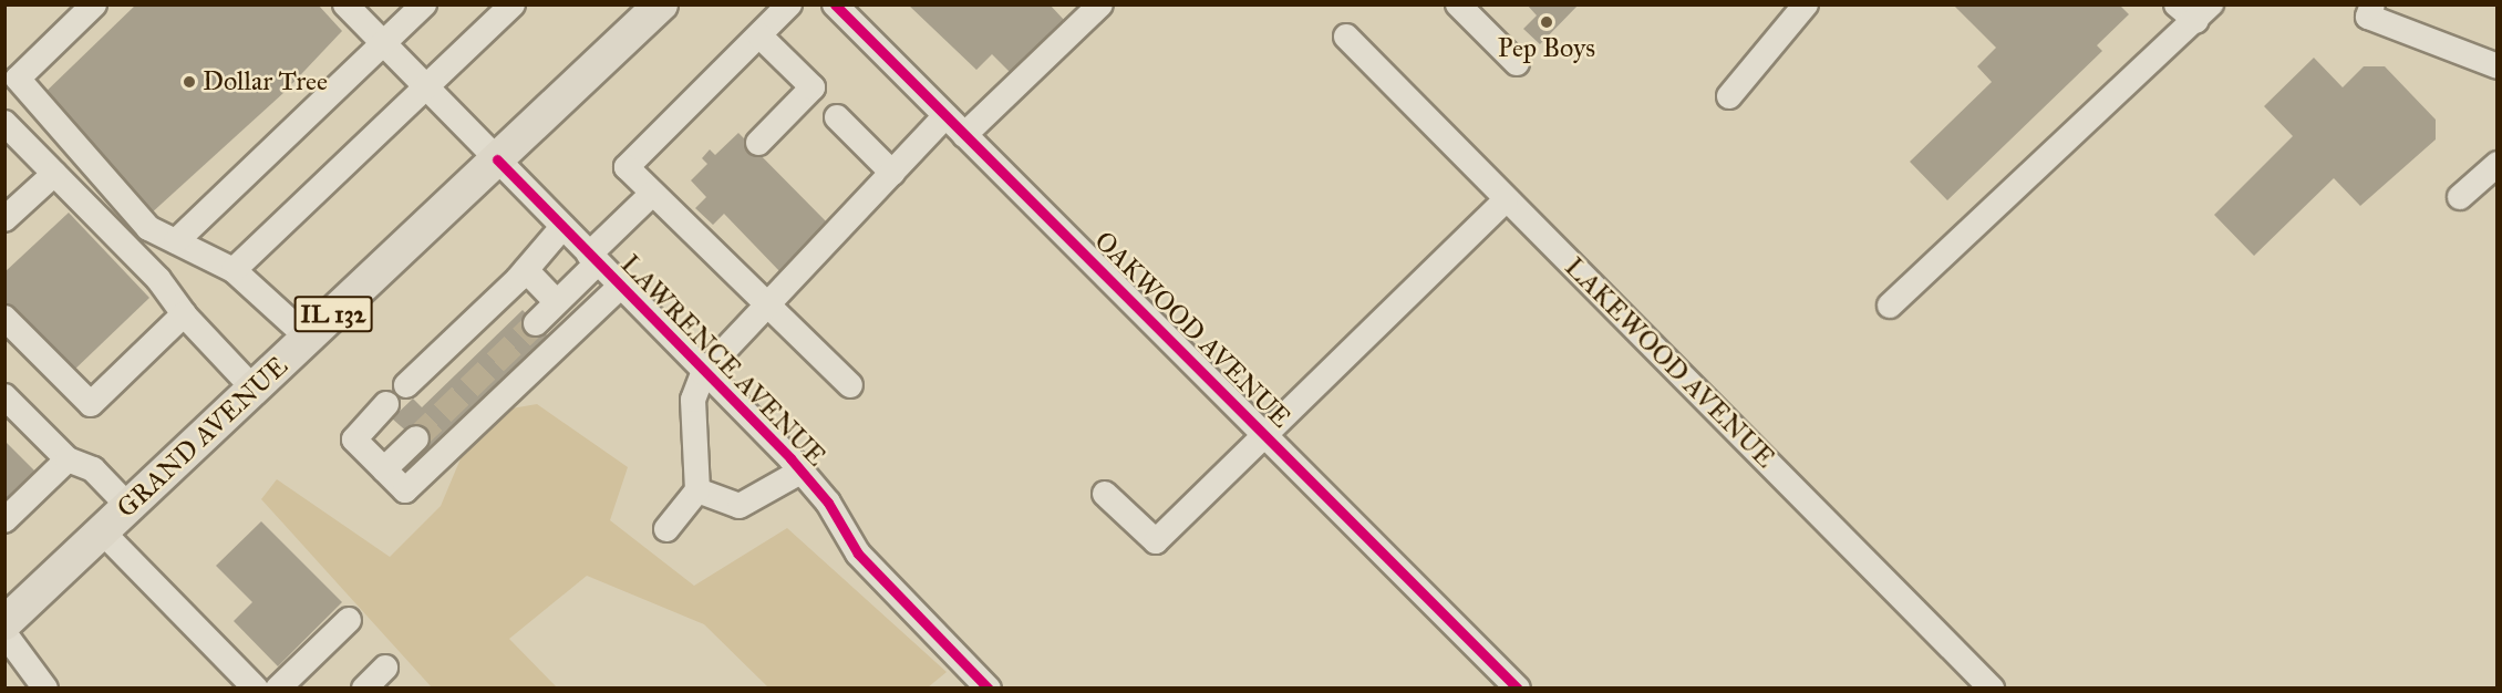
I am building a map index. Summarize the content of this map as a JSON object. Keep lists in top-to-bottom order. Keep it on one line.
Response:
{"streets":{"main road":["IL 132","GRAND AVENUE"],"street":["OAKWOOD AVENUE","LAWRENCE AVENUE","LAKEWOOD AVENUE"]},"crossings":[["LAWRENCE AVENUE","GRAND AVENUE"]],"places":["Pep Boys","Dollar Tree"]}
